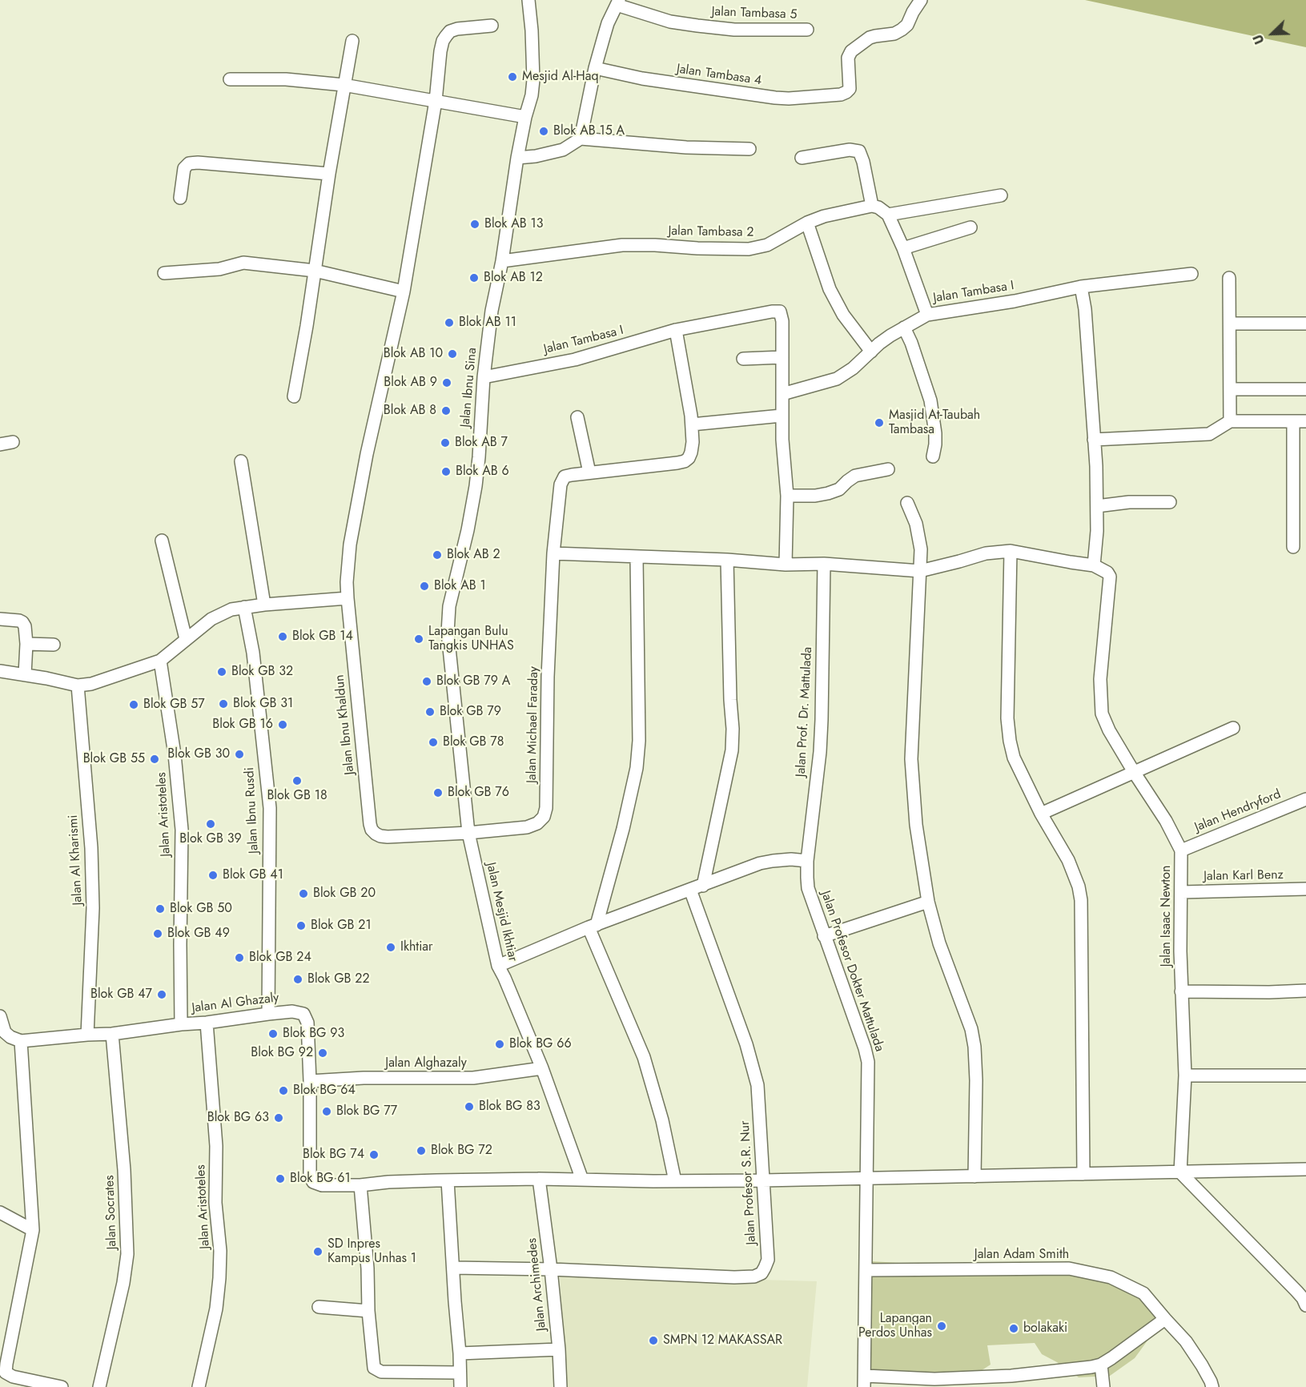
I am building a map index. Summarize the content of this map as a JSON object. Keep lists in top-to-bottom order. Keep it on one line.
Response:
{"streets":{"street":["Jalan Tambasa 5","Jalan Tambasa 4","Jalan Tambasa 2","Jalan Tambasa I","Jalan Ibnu Sina","Jalan Prof. Dr. Mattulada","Jalan Ibnu Khaldun","Jalan Michael Faraday","Jalan Ibnu Rusdi","Jalan Hendryford","Jalan Aristoteles","Jalan Al Kharismi","Jalan Karl Benz","Jalan Mesjid Ikhtiar","Jalan Isaac Newton","Jalan Profesor Dokter Mattulada","Jalan Al Ghazaly","Jalan Alghazaly","Jalan Profesor S.R. Nur","Jalan Socrates","Jalan Adam Smith","Jalan Archimedes"]},"crossings":[["Jalan Tambasa 2","Jalan Ibnu Sina"],["Jalan Tambasa I","Jalan Ibnu Sina"],["Jalan Ibnu Sina","Jalan Ibnu Khaldun"],["Jalan Ibnu Sina","Jalan Michael Faraday"],["Jalan Ibnu Sina","Jalan Mesjid Ikhtiar"],["Jalan Prof. Dr. Mattulada","Jalan Profesor Dokter Mattulada"],["Jalan Ibnu Khaldun","Jalan Michael Faraday"],["Jalan Ibnu Khaldun","Jalan Mesjid Ikhtiar"],["Jalan Michael Faraday","Jalan Mesjid Ikhtiar"],["Jalan Ibnu Rusdi","Jalan Al Ghazaly"],["Jalan Hendryford","Jalan Isaac Newton"],["Jalan Aristoteles","Jalan Al Ghazaly"],["Jalan Al Kharismi","Jalan Al Ghazaly"],["Jalan Karl Benz","Jalan Isaac Newton"],["Jalan Mesjid Ikhtiar","Jalan Alghazaly"],["Jalan Profesor Dokter Mattulada","Jalan Adam Smith"],["Jalan Al Ghazaly","Jalan Alghazaly"],["Jalan Al Ghazaly","Jalan Socrates"],["Jalan Profesor S.R. Nur","Jalan Archimedes"]],"places":["Mesjid Al-Haq","Blok AB 15 A","Blok AB 13","Blok AB 12","Blok AB 11","Blok AB 10","Blok AB 9","Blok AB 8","Masjid At-Taubah Tambasa","Blok AB 7","Blok AB 6","Blok AB 2","Blok AB 1","Blok GB 14","Lapangan Bulu Tangkis UNHAS","Blok GB 32","Blok GB 79 A","Blok GB 31","Blok GB 57","Blok GB 79","Blok GB 16","Blok GB 78","Blok GB 30","Blok GB 55","Blok GB 18","Blok GB 76","Blok GB 39","Blok GB 41","Blok GB 20","Blok GB 50","Blok GB 21","Blok GB 49","Ikhtiar","Blok GB 24","Blok GB 22","Blok GB 47","Blok BG 93","Blok BG 66","Blok BG 92","Blok BG 64","Blok BG 83","Blok BG 77","Blok BG 63","Blok BG 72","Blok BG 74","Blok BG 61","SD Inpres Kampus Unhas 1","Lapangan Perdos Unhas","bolakaki","SMPN 12 MAKASSAR"],"north":"bottom left"}
